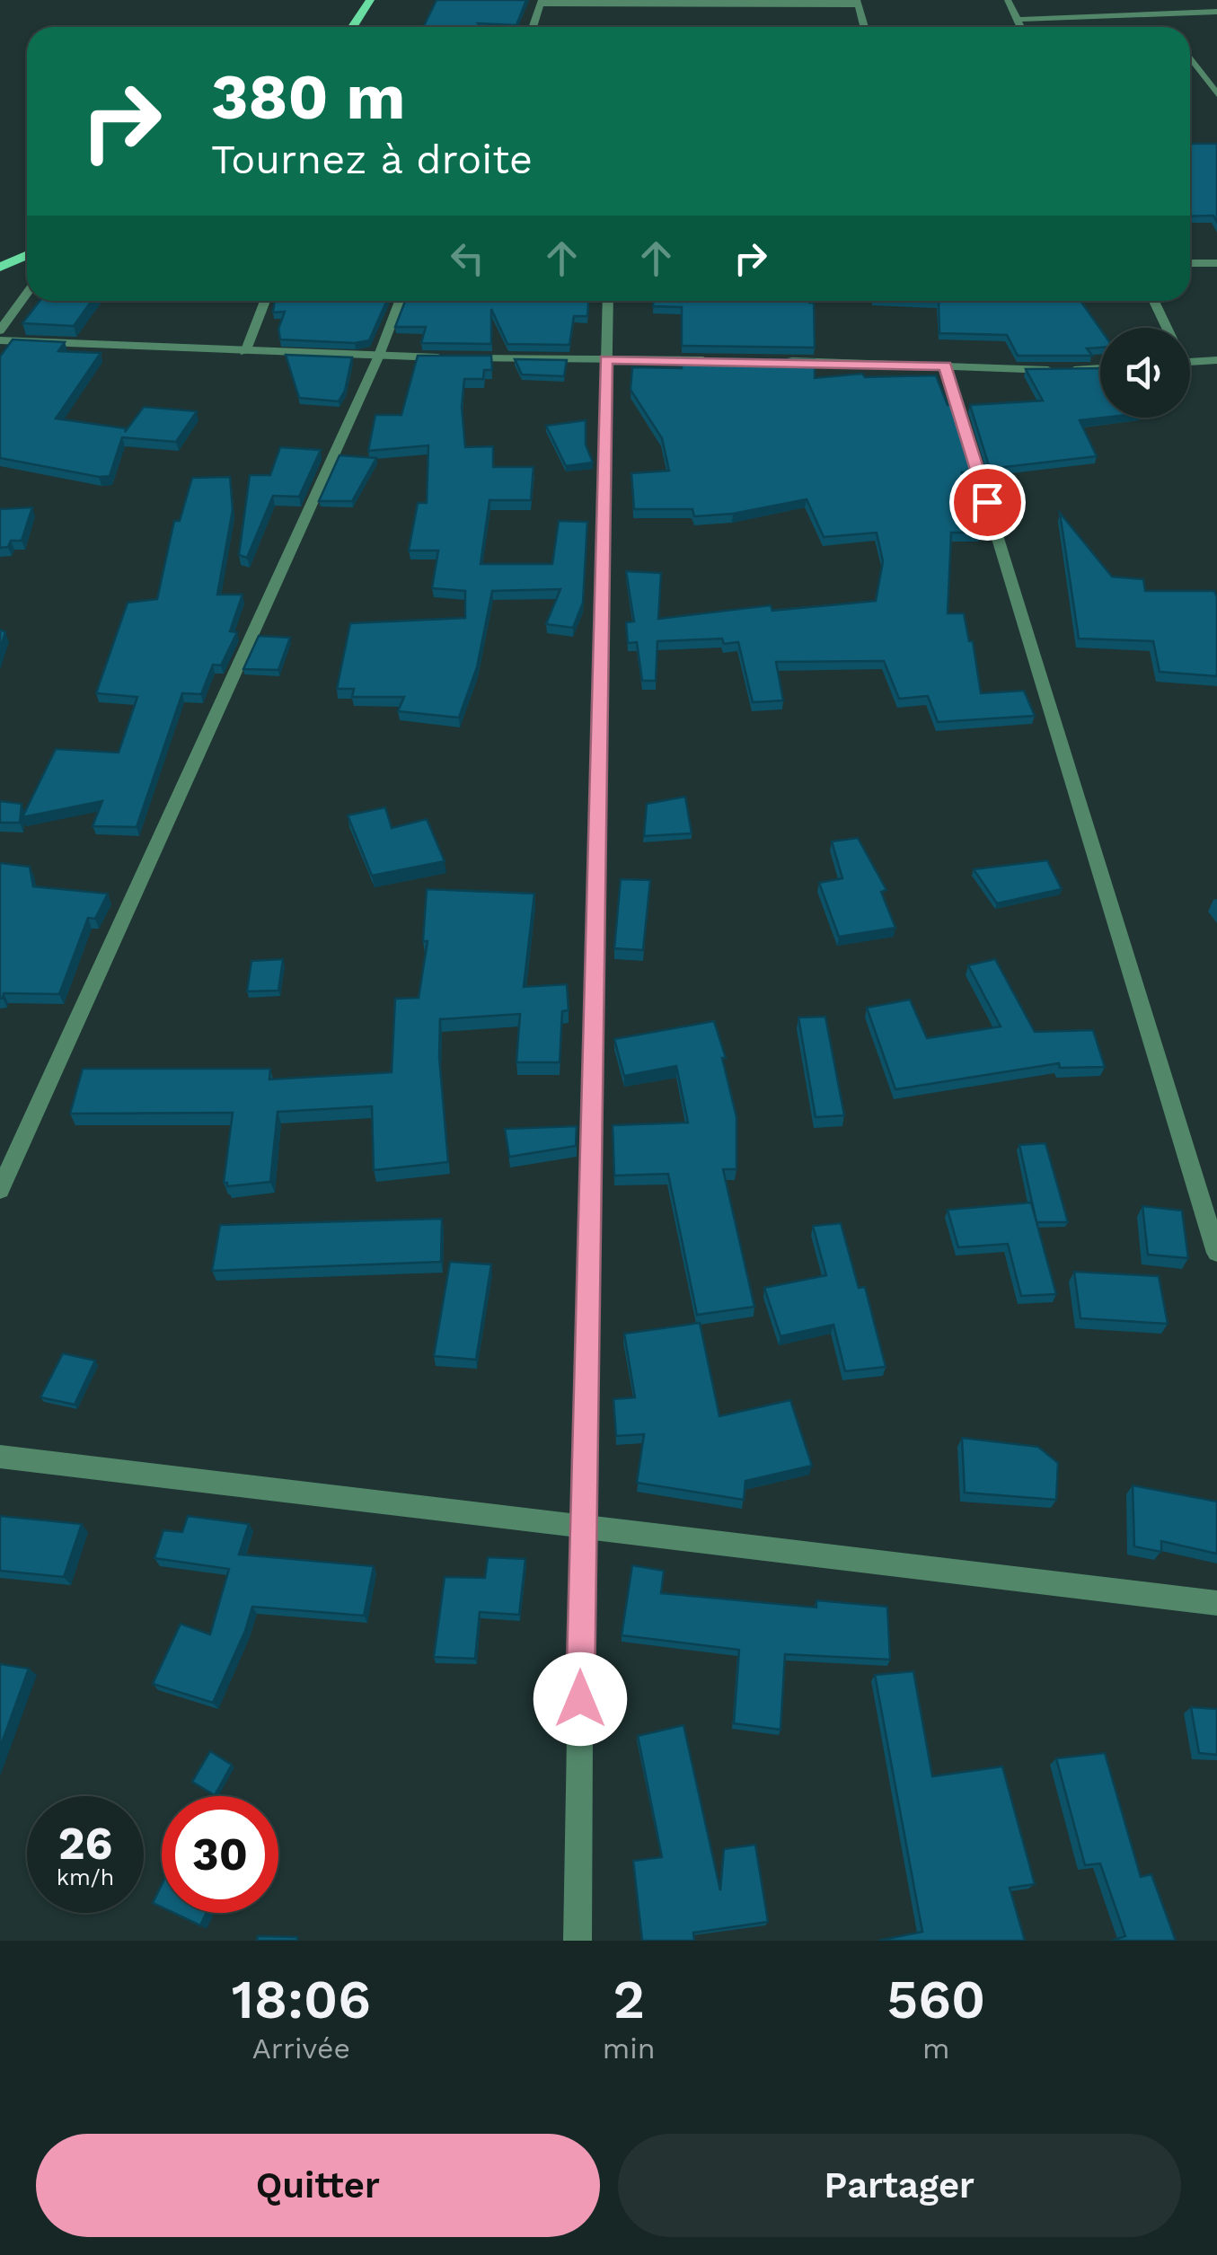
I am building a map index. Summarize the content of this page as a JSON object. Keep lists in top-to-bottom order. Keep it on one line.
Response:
{"page":{"turn":["380 m","Tournez à droite"],"speed":"26 km/h","limit":"30","eta":["18:06","Arrivée","2","min","560","m"],"buttons":["Quitter","Partager"]}}
